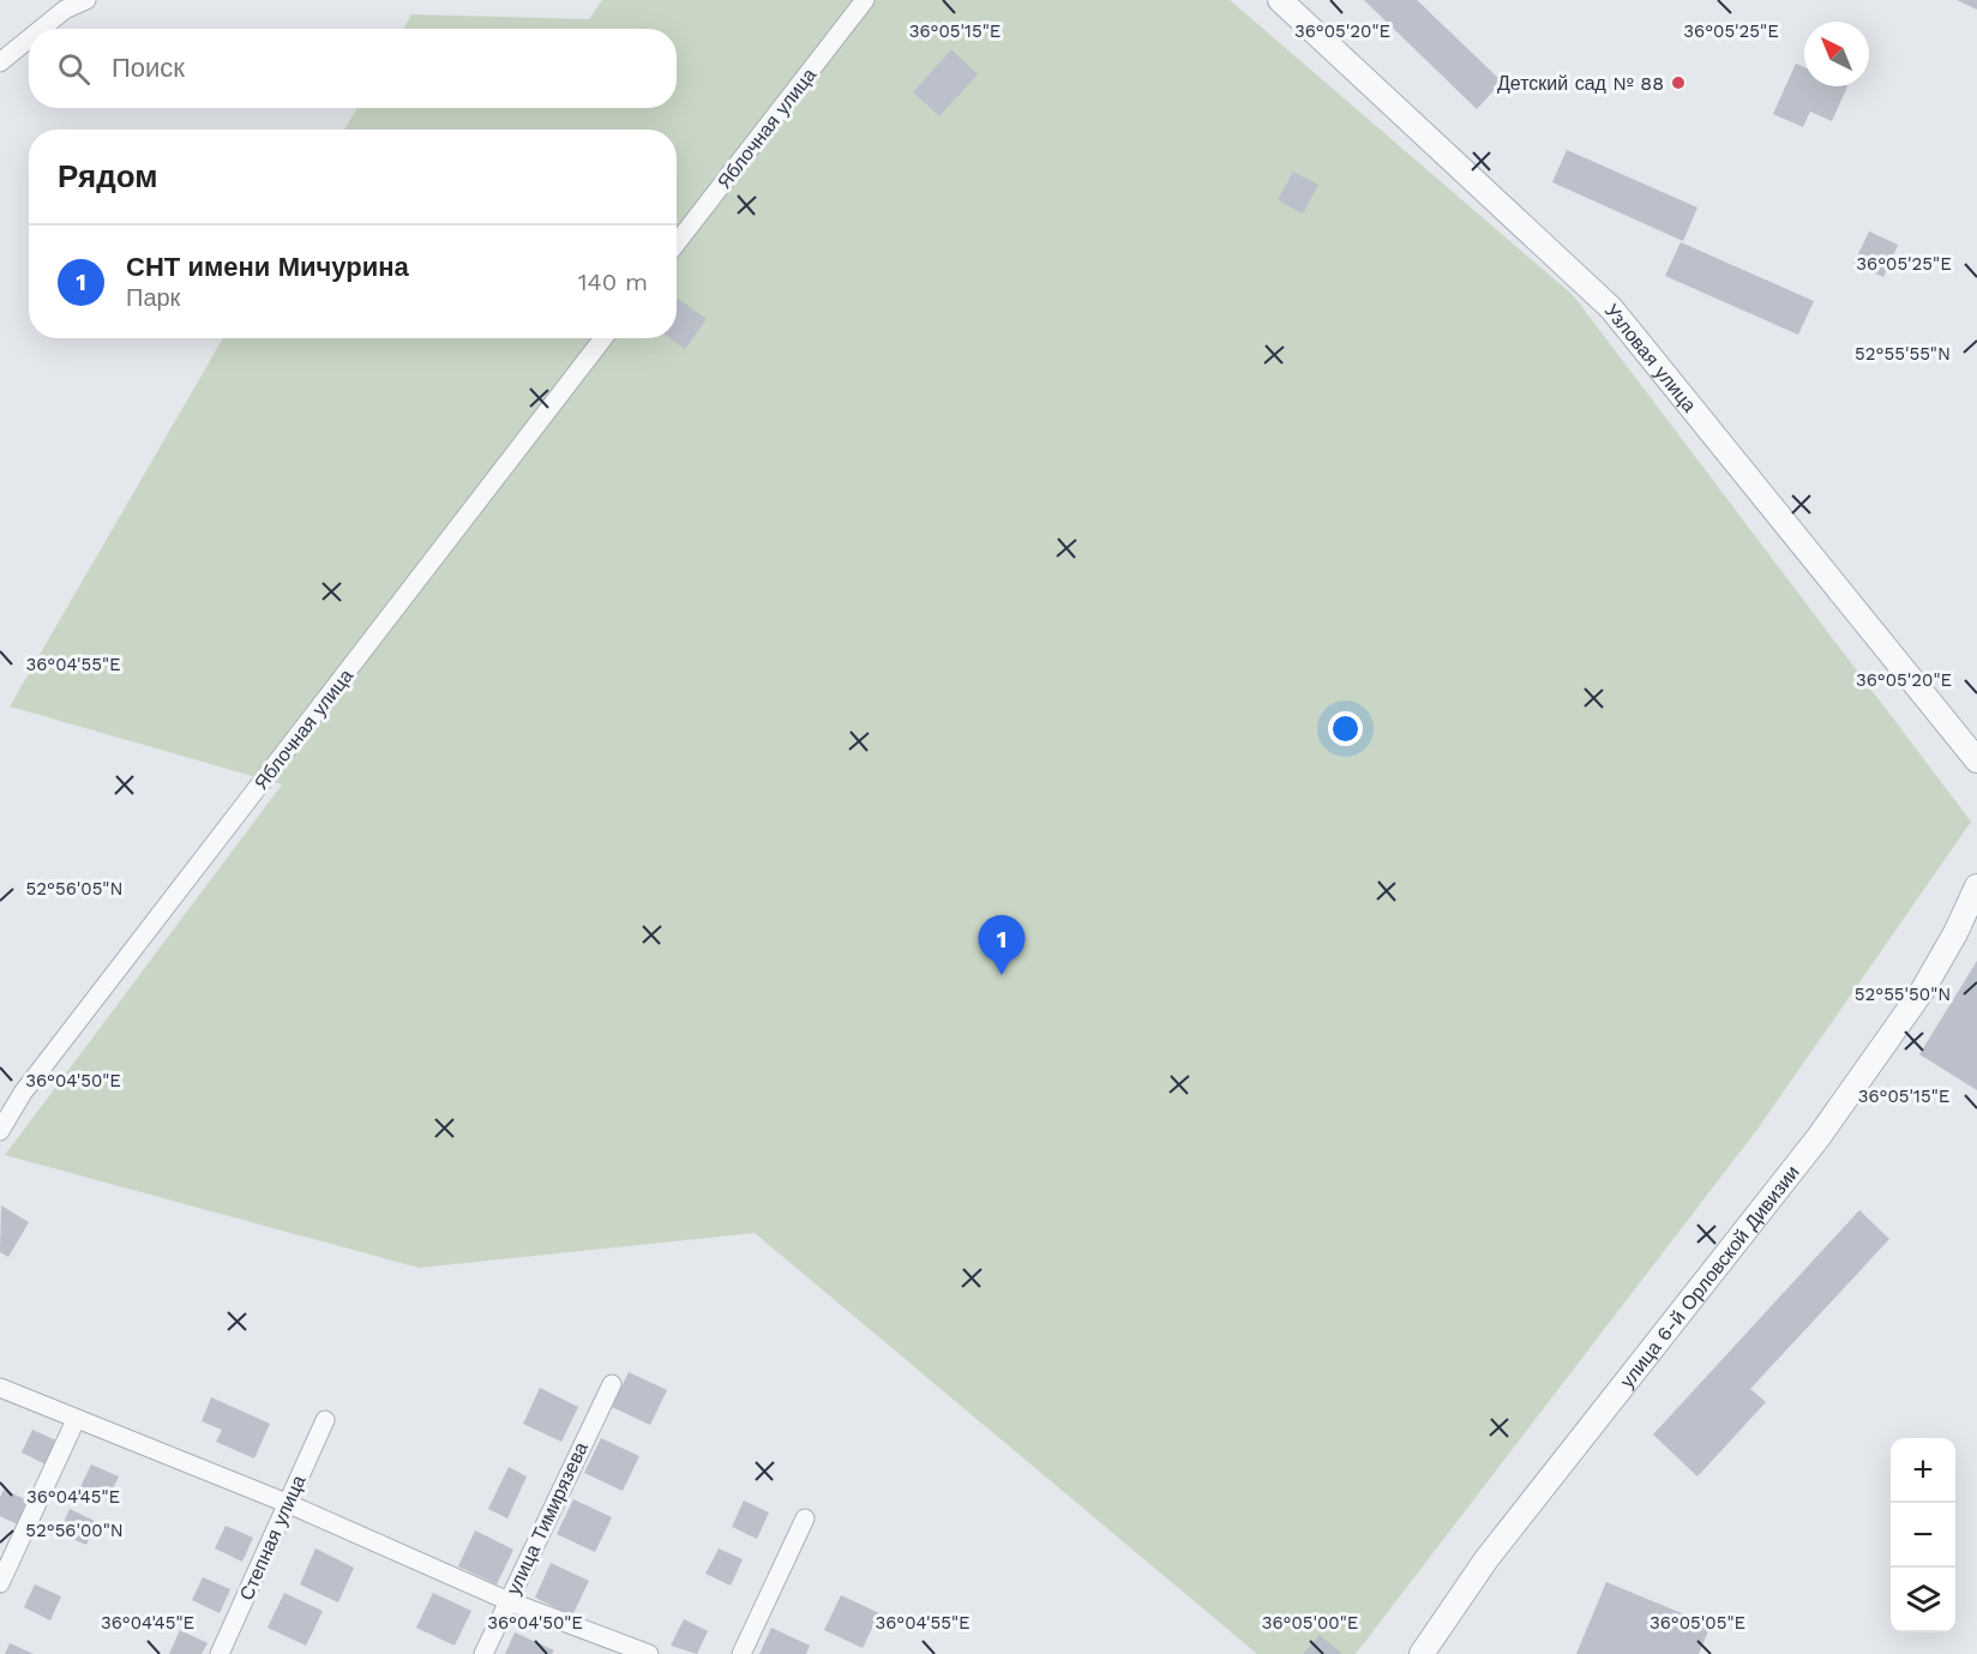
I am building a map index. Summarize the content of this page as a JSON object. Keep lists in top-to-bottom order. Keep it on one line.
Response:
{"streets":{"street":["Яблочная улица","Узловая улица","улица 6-й Орловской Дивизии","улица Тимирязева","Степная улица"]},"places":["Детский сад № 88"],"north":"top left","page":{"search":"Поиск","heading":"Рядом","list":[{"mark":"1","name":"СНТ имени Мичурина","note":"Парк","value":"140 m"}],"pins":"1","map_buttons":["+","−"]},"coordinates":["36°05'20\"E","36°05'15\"E","36°05'25\"E","52°55'55\"N","36°04'55\"E","52°56'05\"N","52°55'50\"N","36°04'50\"E","36°04'45\"E","52°56'00\"N","36°05'00\"E","36°05'05\"E"]}
